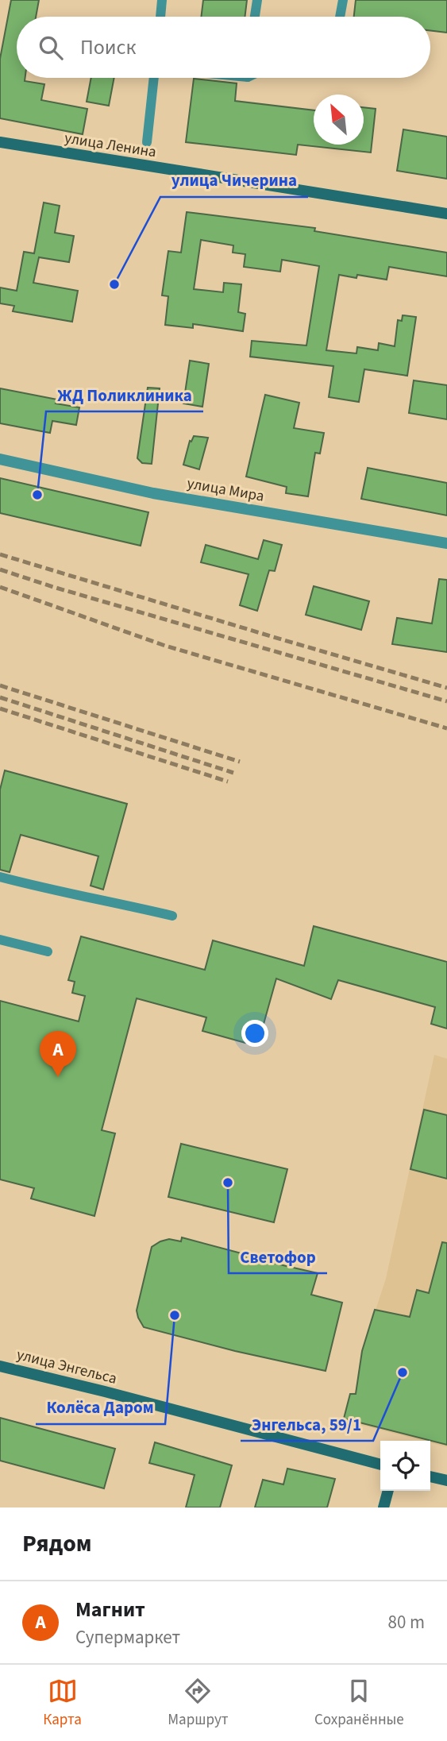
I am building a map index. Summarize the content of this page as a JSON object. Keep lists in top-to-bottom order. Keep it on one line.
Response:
{"streets":{"street":["улица Ленина","улица Мира","улица Энгельса"]},"places":["улица Чичерина","ЖД Поликлиника","Светофор","Колёса Даром","Энгельса, 59/1"],"north":"top left","page":{"search":"Поиск","pins":"A","heading":"Рядом","list":[{"mark":"A","name":"Магнит","note":"Супермаркет","value":"80 m"}],"nav":["Карта","Маршрут","Сохранённые"]}}
